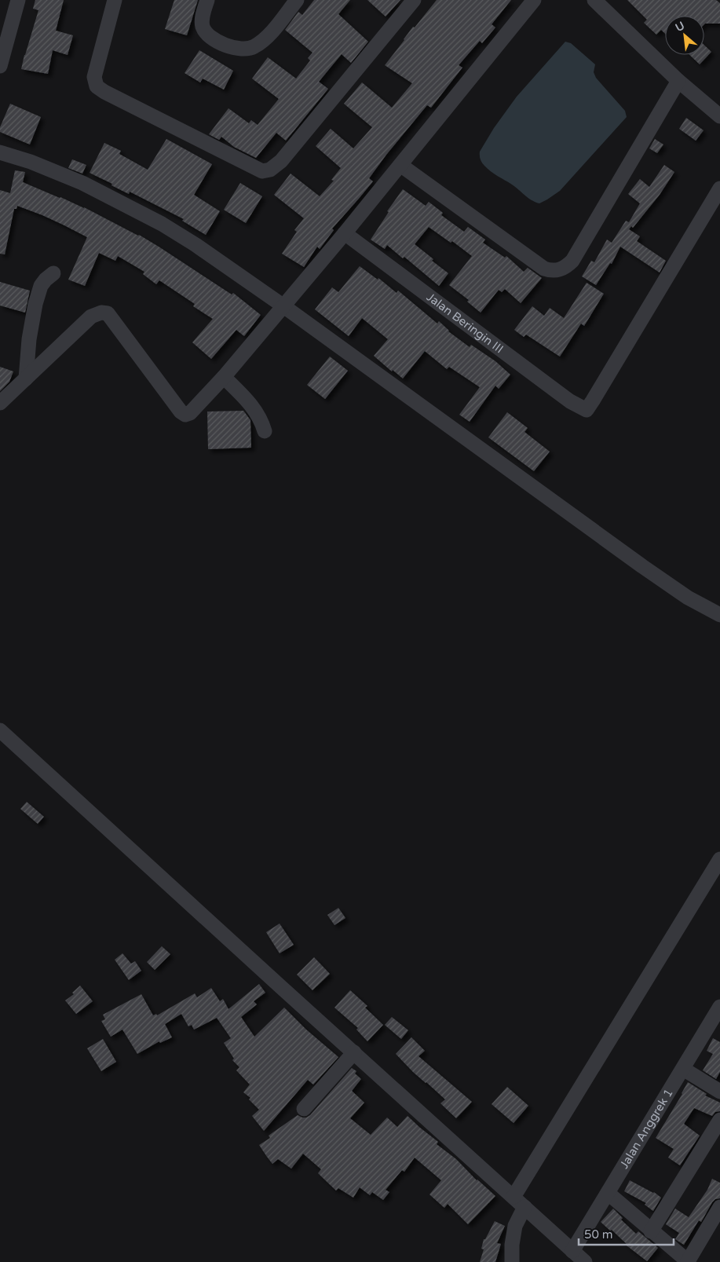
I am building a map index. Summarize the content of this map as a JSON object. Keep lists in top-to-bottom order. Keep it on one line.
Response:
{"streets":{"street":["Jalan Beringin III","Jalan Anggrek 1"]},"scale_bar":"50 m","north":"top left"}
